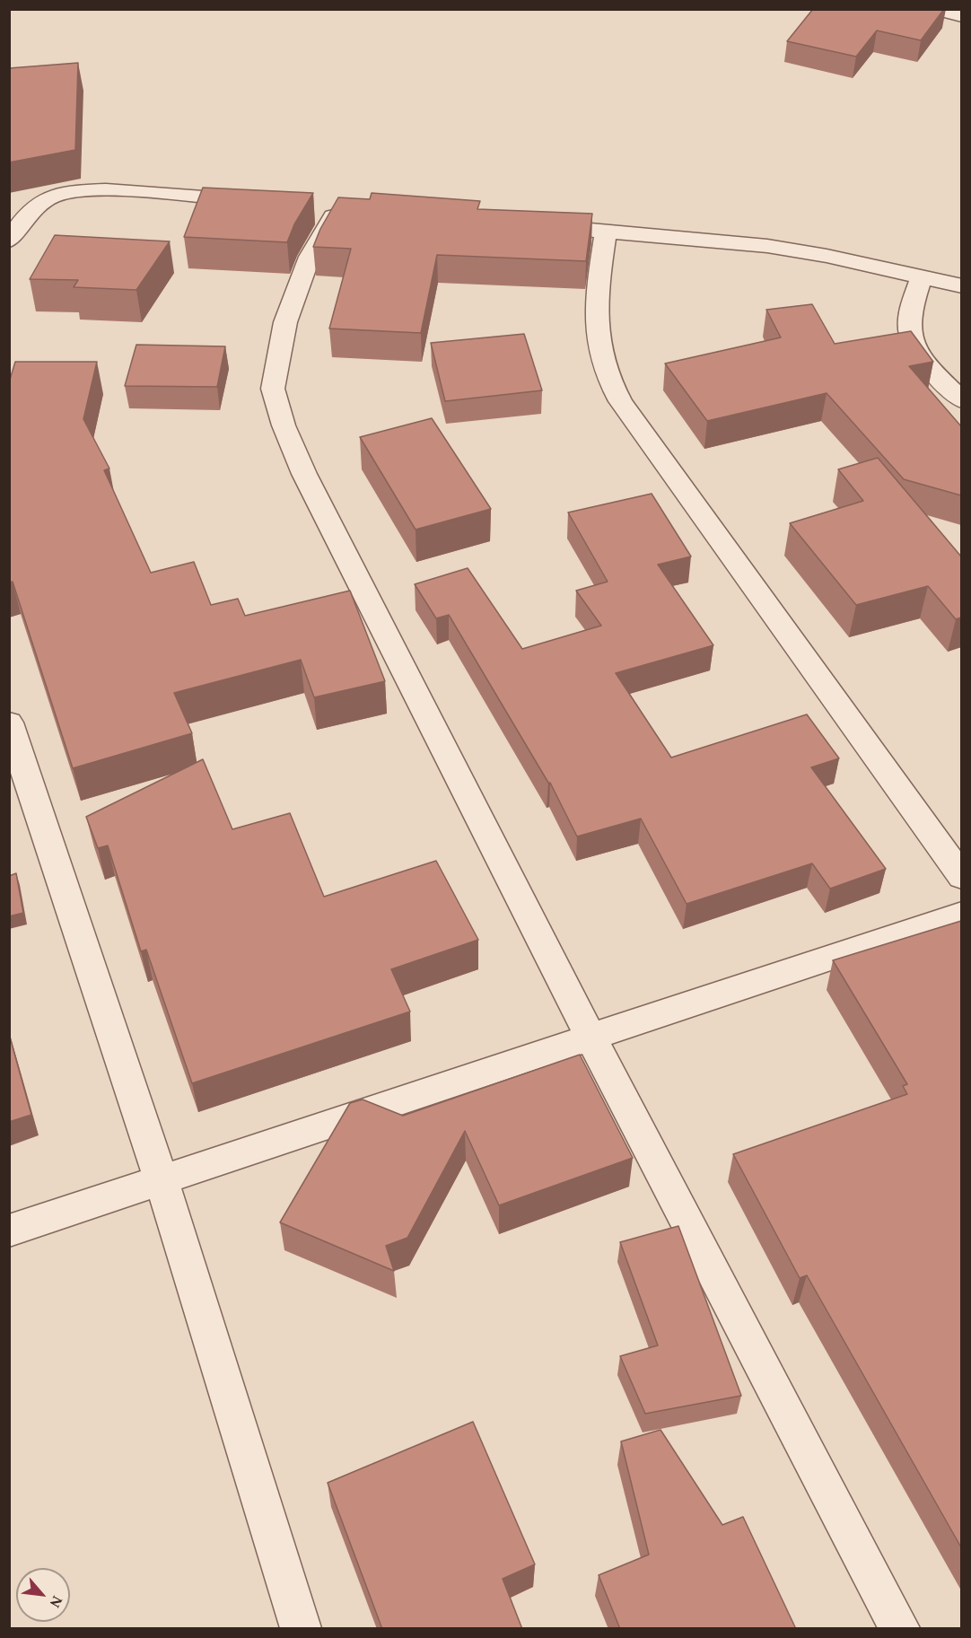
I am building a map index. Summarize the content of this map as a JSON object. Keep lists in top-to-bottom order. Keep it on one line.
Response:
{"north":"bottom right"}
